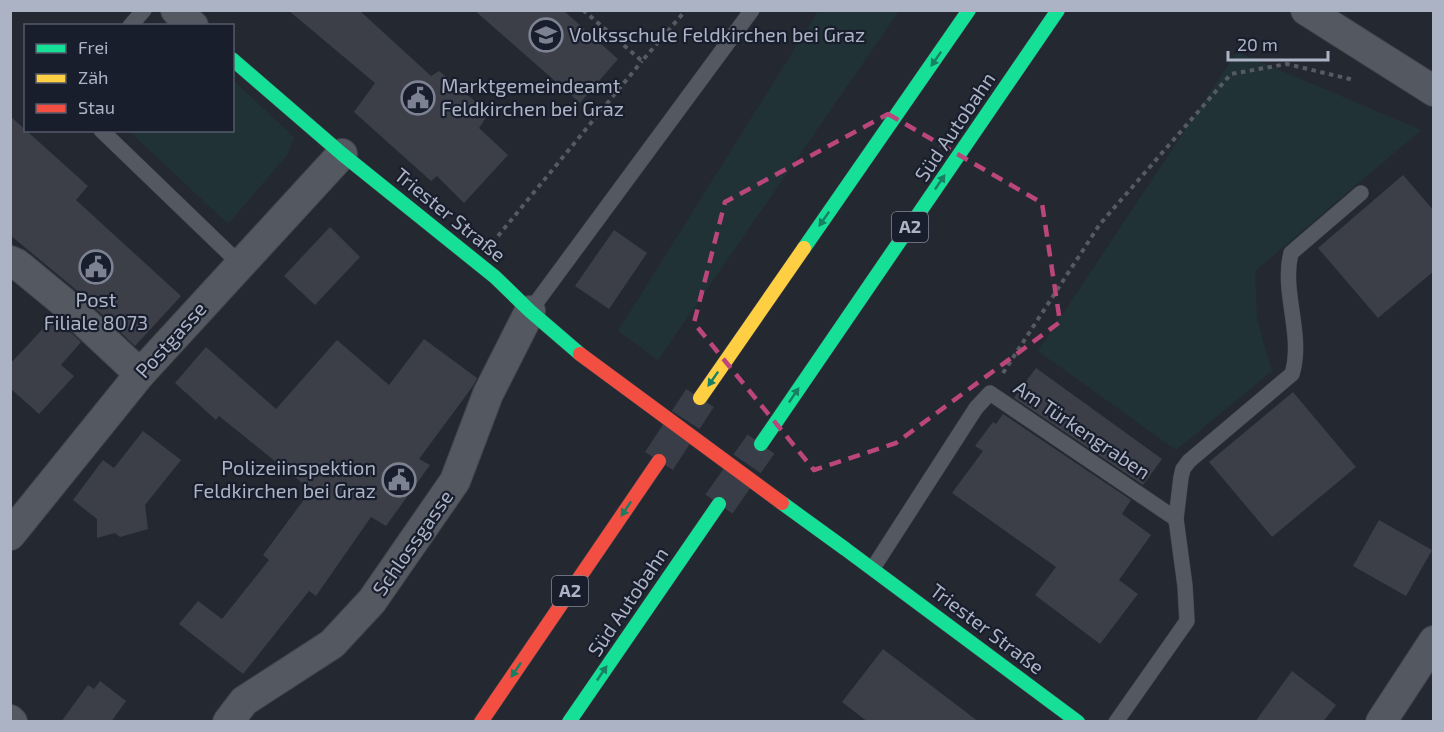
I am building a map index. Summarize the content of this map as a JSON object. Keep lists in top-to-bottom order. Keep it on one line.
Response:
{"streets":{"main road":["Süd Autobahn","Triester Straße","A2"],"street":["Postgasse","Schlossgasse"],"lane":["Am Türkengraben"]},"crossings":[["Triester Straße","Postgasse"],["Triester Straße","Am Türkengraben"],["Triester Straße","Schlossgasse"]],"places":{"school or university":["Volksschule Feldkirchen bei Graz"],"public building":["Marktgemeindeamt Feldkirchen bei Graz","Post Filiale 8073","Polizeiinspektion Feldkirchen bei Graz"]},"legend":["Frei","Zäh","Stau"],"scale_bar":"20 m"}
